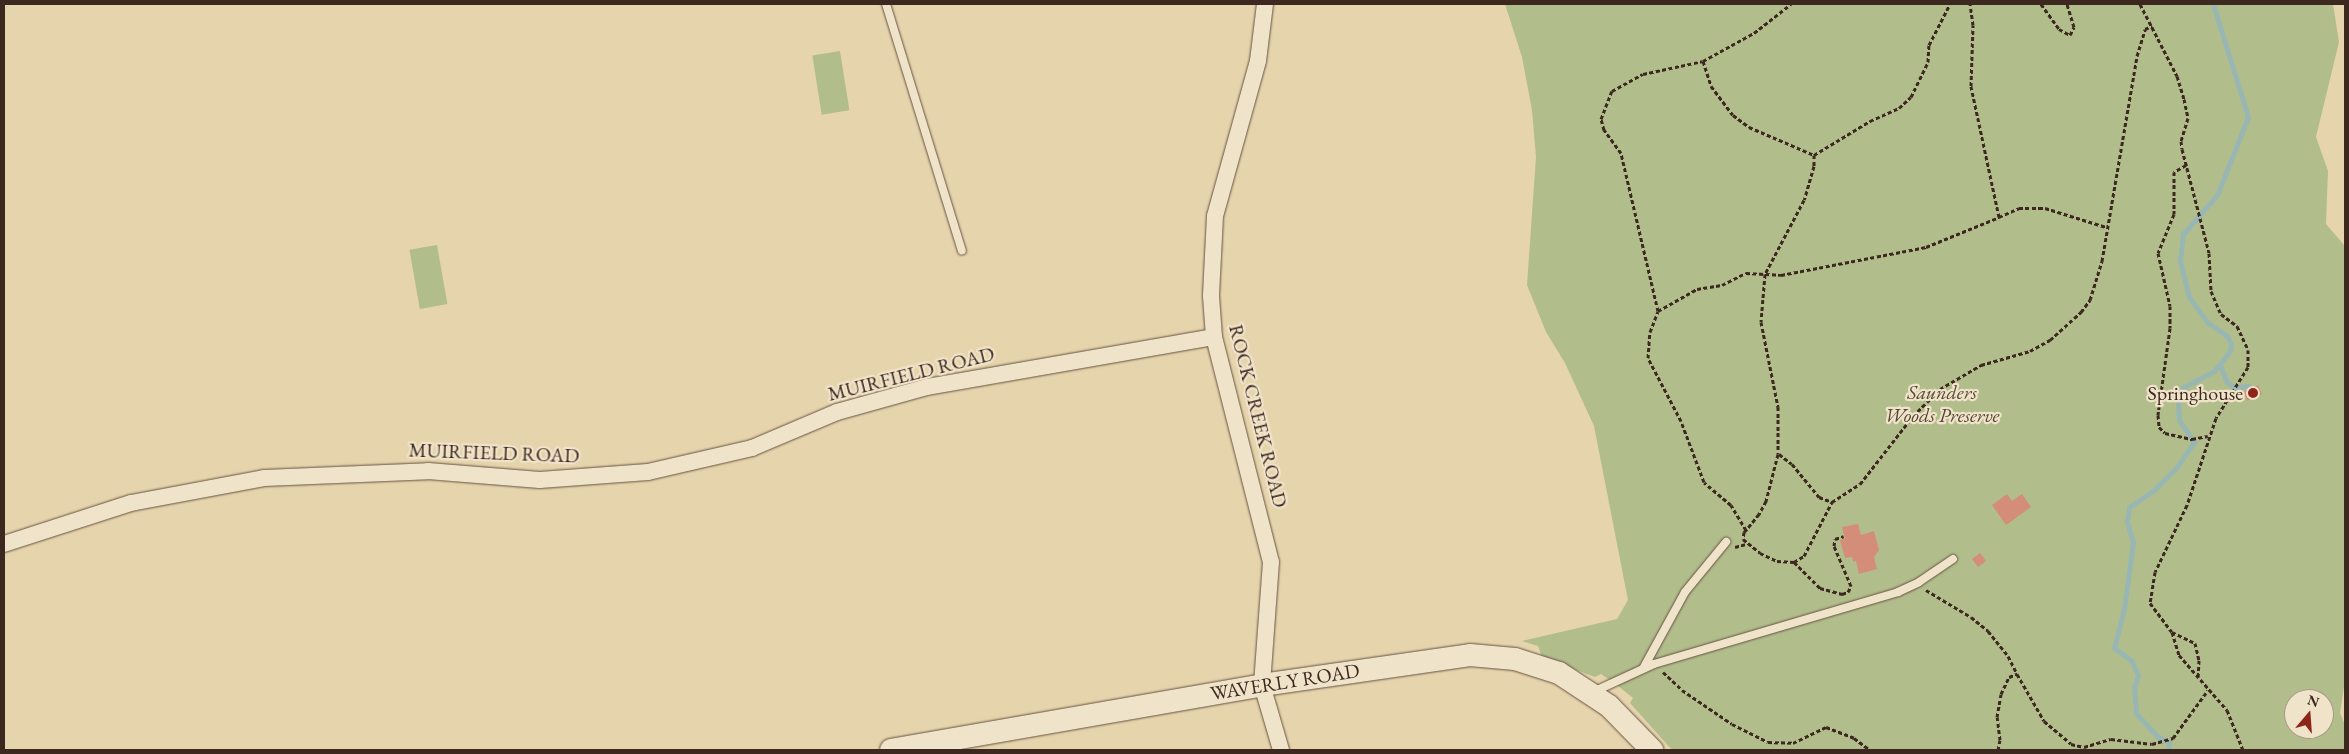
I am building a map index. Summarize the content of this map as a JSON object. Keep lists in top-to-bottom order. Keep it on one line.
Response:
{"streets":{"street":["MUIRFIELD ROAD","ROCK CREEK ROAD","WAVERLY ROAD"]},"crossings":[["MUIRFIELD ROAD","ROCK CREEK ROAD"],["ROCK CREEK ROAD","WAVERLY ROAD"]],"parks":["Saunders Woods Preserve"],"places":["Springhouse"],"north":"top"}
